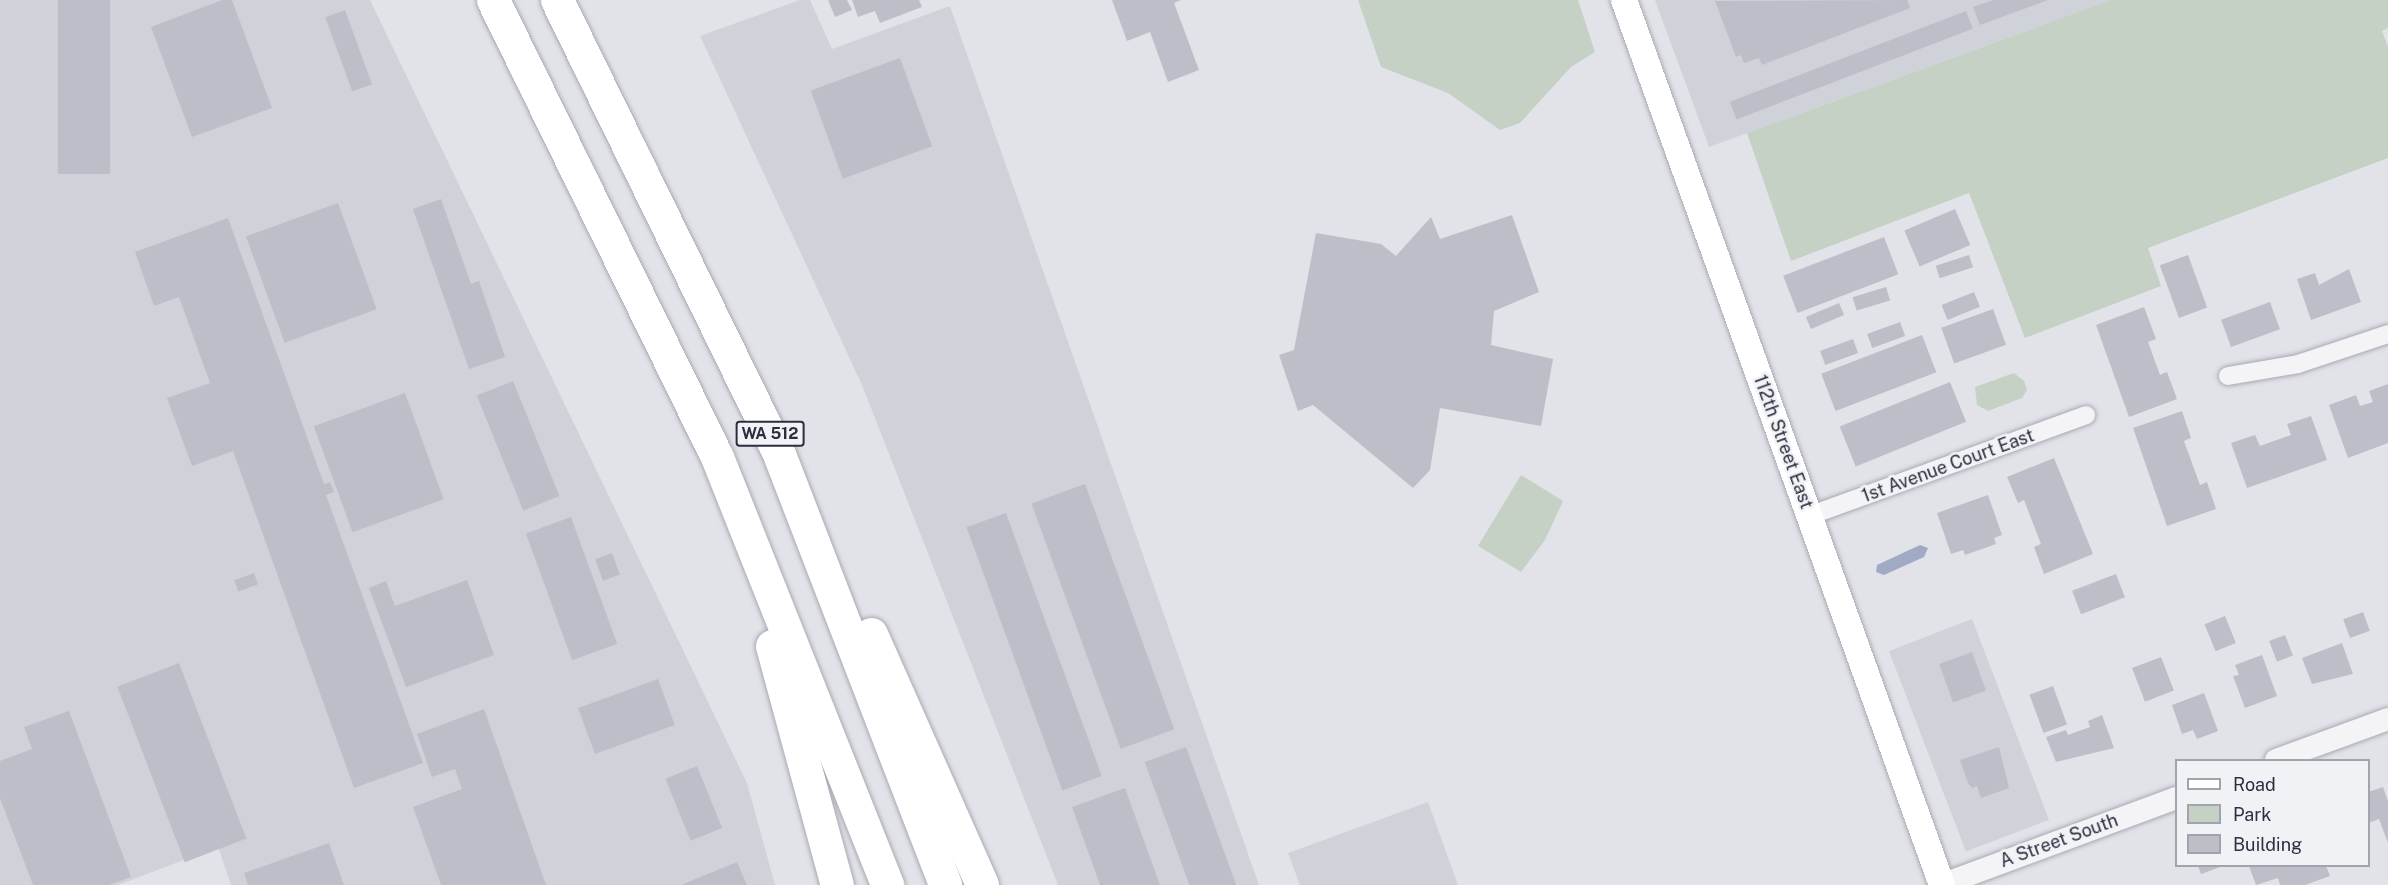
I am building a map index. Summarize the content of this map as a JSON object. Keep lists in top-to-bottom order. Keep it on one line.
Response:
{"streets":{"highway":["WA 512"],"main road":["112th Street East"],"street":["1st Avenue Court East","A Street South"]},"crossings":[["112th Street East","1st Avenue Court East"],["112th Street East","A Street South"]],"legend":["Road","Park","Building"]}
